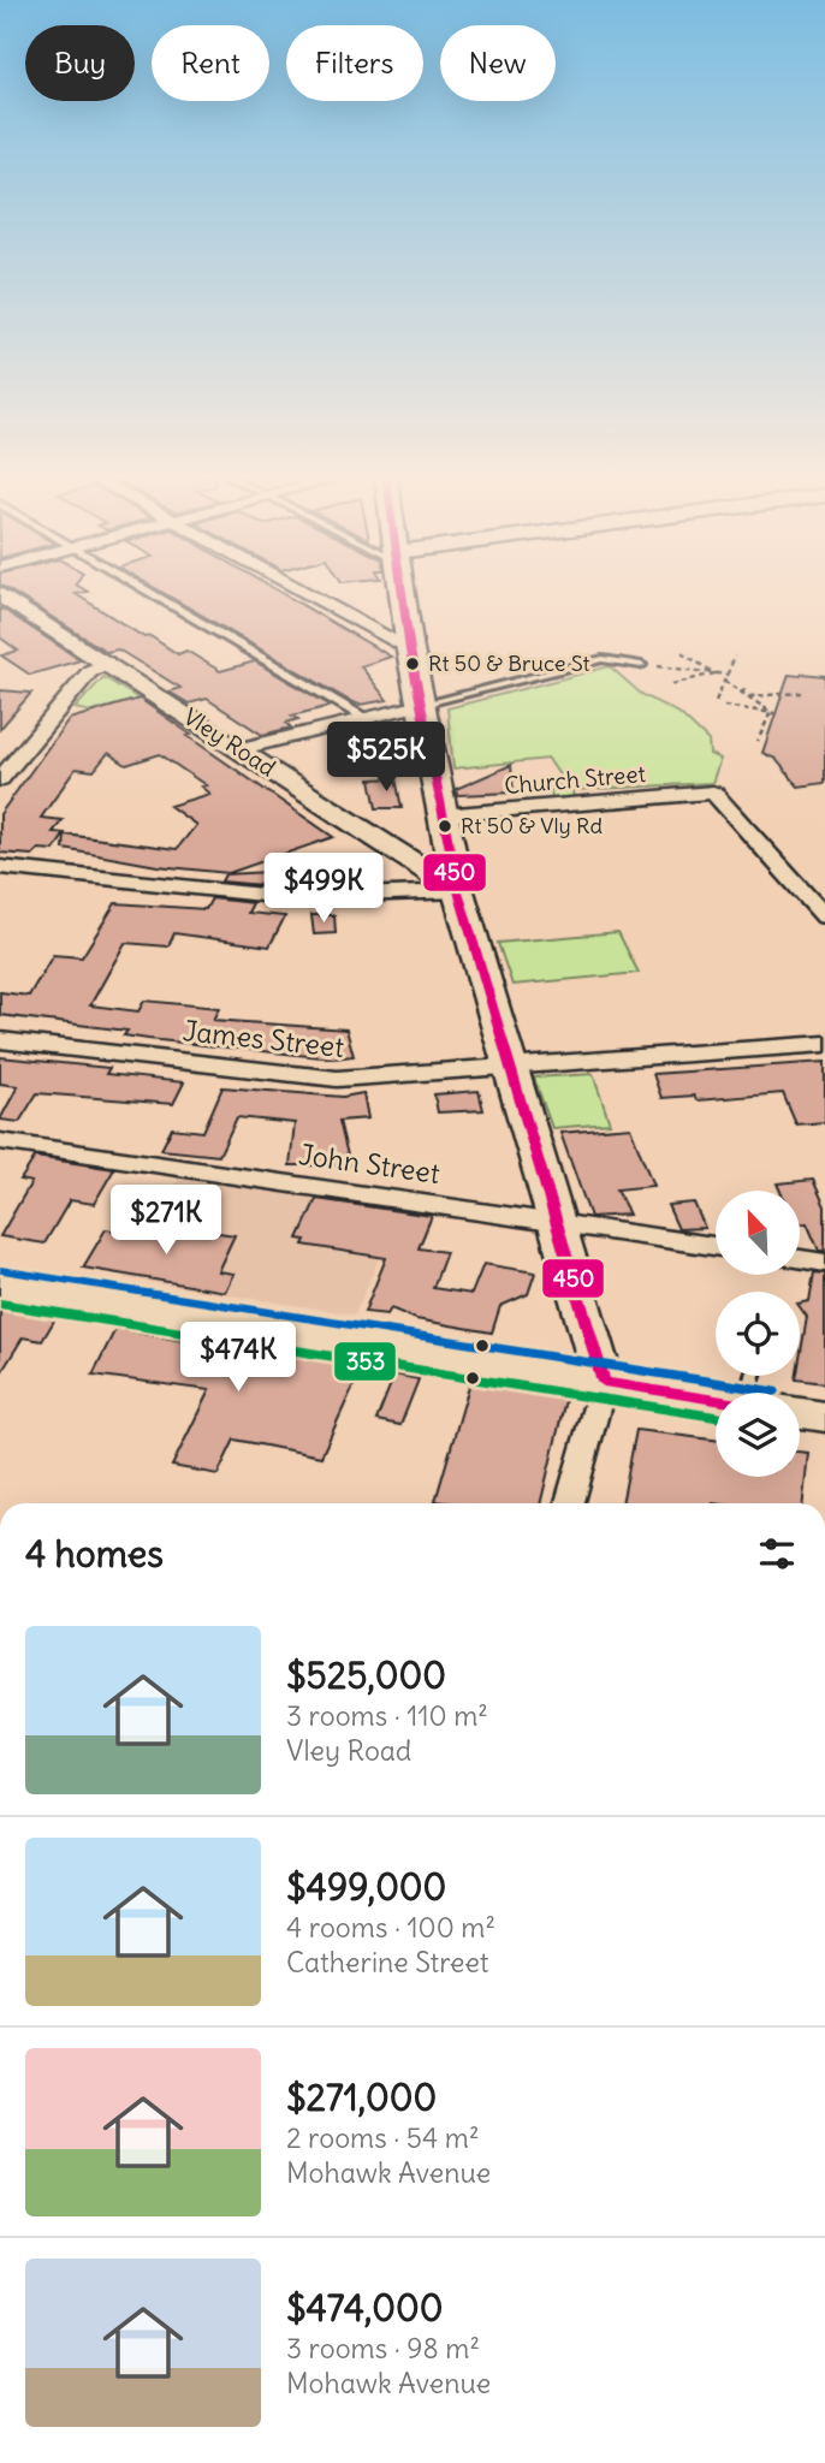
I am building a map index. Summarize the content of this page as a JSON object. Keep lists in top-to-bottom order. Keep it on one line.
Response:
{"streets":{"street":["Vley Road","Church Street","James Street","John Street"]},"places":["Rt 50 & Bruce St","Rt 50 & Vly Rd"],"lines":["transit line 450","transit line 353"],"north":"top left","page":{"chip":["Buy","Rent","Filters","New"],"price":["$525K","$499K","$271K","$474K"],"heading":"4 homes","list":[{"name":"$525,000","note":"3 rooms · 110 m² · Vley Road"},{"name":"$499,000","note":"4 rooms · 100 m² · Catherine Street"},{"name":"$271,000","note":"2 rooms · 54 m² · Mohawk Avenue"},{"name":"$474,000","note":"3 rooms · 98 m² · Mohawk Avenue"}]}}
